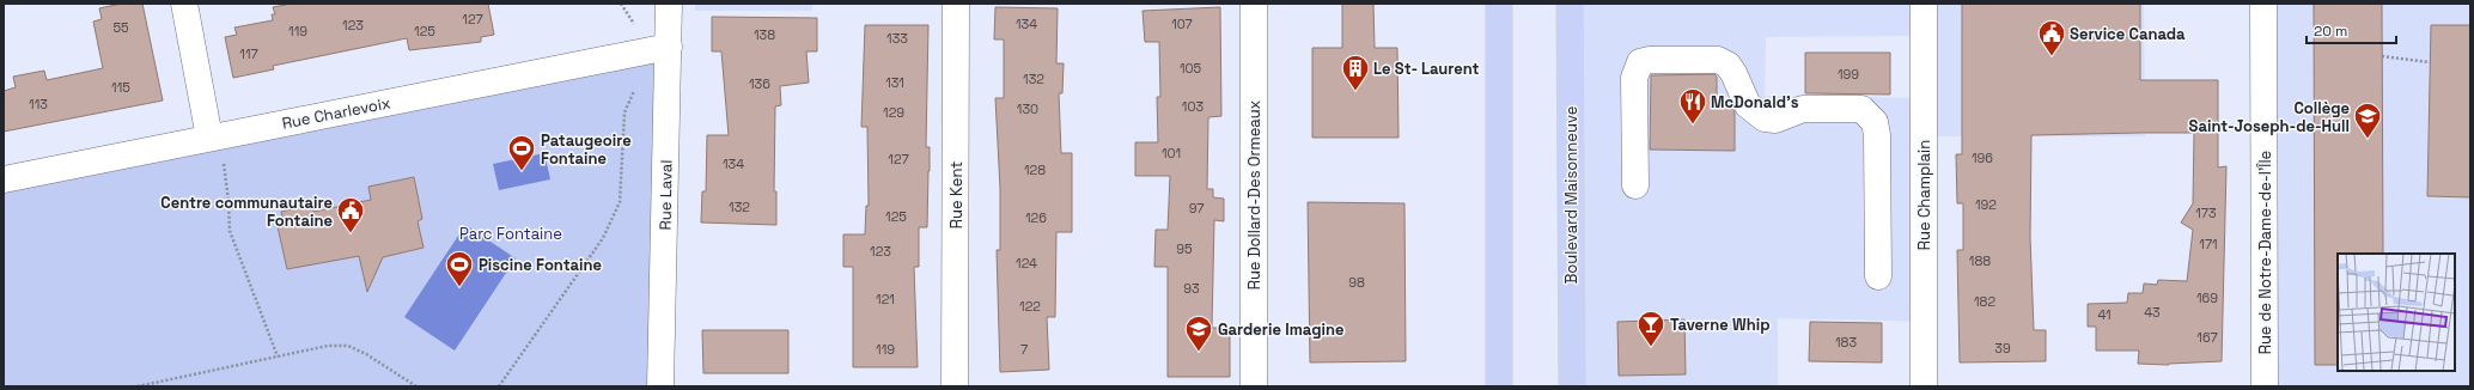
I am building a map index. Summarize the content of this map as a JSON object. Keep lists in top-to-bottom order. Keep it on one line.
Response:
{"streets":{"main road":["Boulevard Maisonneuve"],"street":["Rue Charlevoix","Rue Laval","Rue Kent","Rue Dollard-Des Ormeaux","Rue Champlain","Rue de Notre-Dame-de-I'Île"]},"crossings":[["Rue Charlevoix","Rue Laval"]],"parks":["Parc Fontaine"],"places":{"public building":["Service Canada","Centre communautaire Fontaine"],"building":["Le St- Laurent"],"restaurant":["McDonald's"],"school or university":["Collège Saint-Joseph-de-Hull","Garderie Imagine"],"sports":["Pataugeoire Fontaine","Piscine Fontaine"],"bar":["Taverne Whip"]},"house_numbers":["127","134","107","123","55","119","125","138","133","117","105","199","132","131","136","115","113","103","130","129","101","196","127","134","128","192","132","97","173","125","126","171","95","123","188","124","98","93","169","121","182","122","43","41","167","183","39","119","7"],"scale_bar":"20 m"}
